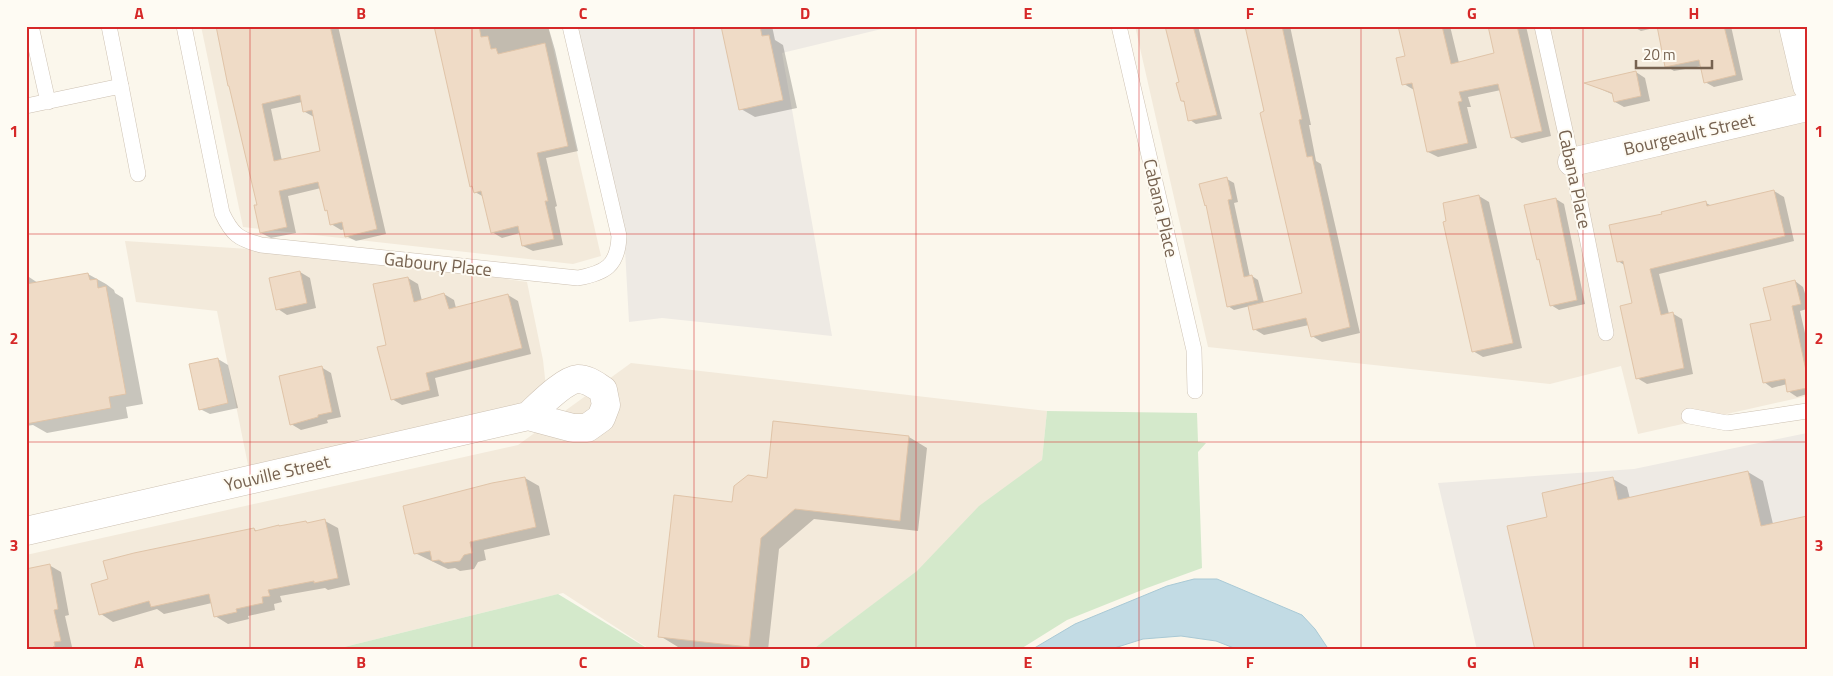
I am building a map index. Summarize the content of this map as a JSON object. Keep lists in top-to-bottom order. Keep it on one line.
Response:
{"streets":{"street":["Bourgeault Street","Youville Street"],"lane":["Cabana Place","Gaboury Place"]},"crossings":[["Bourgeault Street","Cabana Place"]],"scale_bar":"20 m","grid":{"columns":["A","B","C","D","E","F","G","H"],"rows":["1","2","3"]}}
